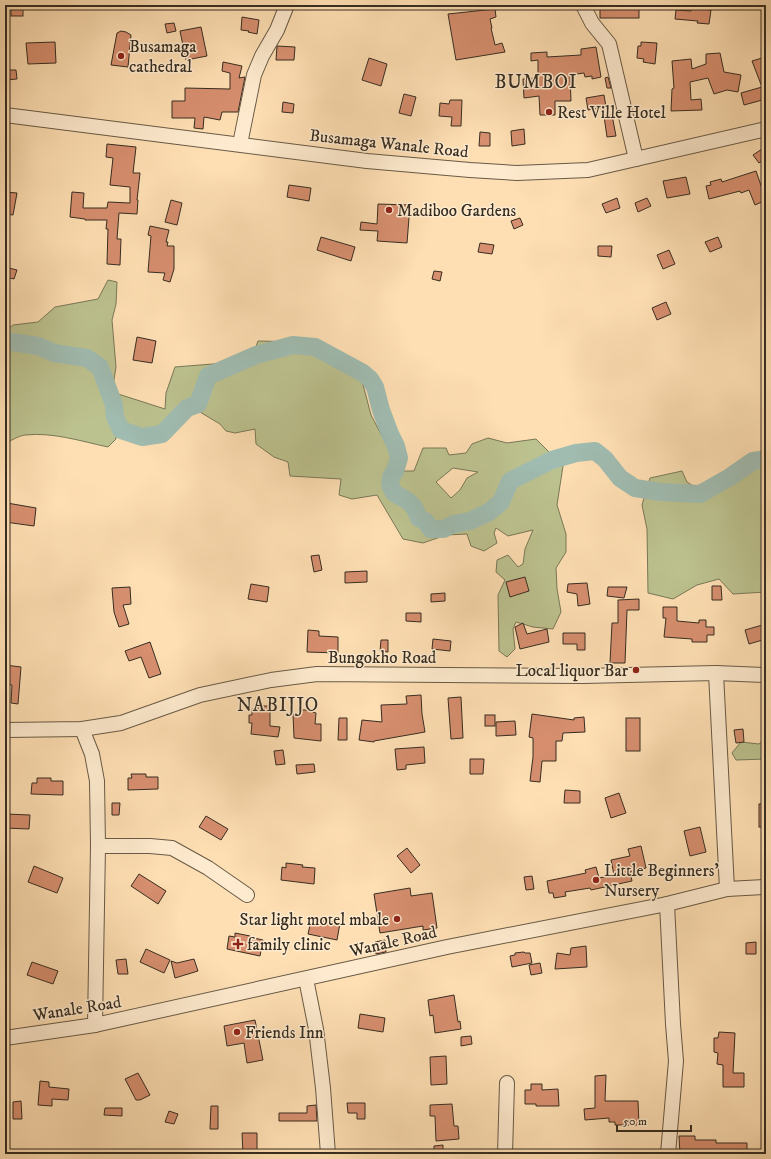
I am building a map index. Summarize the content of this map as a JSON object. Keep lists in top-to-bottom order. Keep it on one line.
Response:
{"streets":{"street":["Busamaga Wanale Road","Bungokho Road","Wanale Road"]},"districts":["BUMBOI","NABIJJO"],"places":{"other":["Busamaga cathedral","Rest Ville Hotel","Madiboo Gardens","Local liquor Bar","Little Beginners' Nursery","Star light motel mbale","Friends Inn"],"health":["family clinic"]},"scale_bar":"50 m"}
